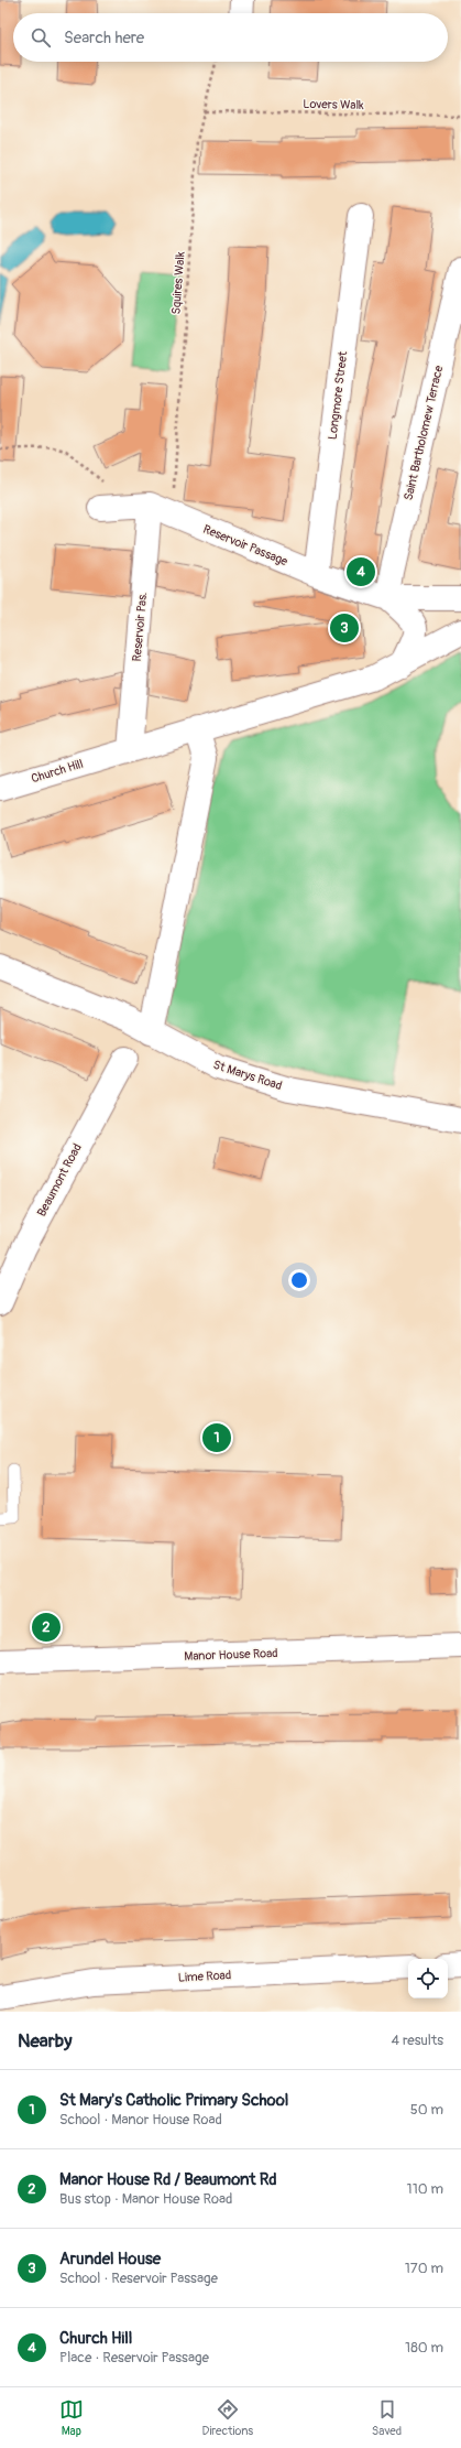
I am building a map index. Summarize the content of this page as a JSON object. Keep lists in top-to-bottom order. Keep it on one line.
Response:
{"streets":{"street":["Longmore Street","Saint Bartholomew Terrace","Reservoir Passage","Reservoir Pas.","Church Hill","St Marys Road","Beaumont Road","Manor House Road","Lime Road"],"path":["Lovers Walk","Squires Walk"]},"crossings":[["Lovers Walk","Squires Walk"],["Squires Walk","Reservoir Passage"],["Longmore Street","Reservoir Passage"],["Saint Bartholomew Terrace","Reservoir Passage"],["Reservoir Passage","Reservoir Pas."],["Reservoir Passage","Church Hill"],["Reservoir Pas.","Church Hill"]],"page":{"search":"Search here","pins":["4","3","1","2"],"heading":["Nearby","4 results"],"list":[{"mark":"1","name":"St Mary's Catholic Primary School","note":"School · Manor House Road","value":"50 m"},{"mark":"2","name":"Manor House Rd / Beaumont Rd","note":"Bus stop · Manor House Road","value":"110 m"},{"mark":"3","name":"Arundel House","note":"School · Reservoir Passage","value":"170 m"},{"mark":"4","name":"Church Hill","note":"Place · Reservoir Passage","value":"180 m"}],"nav":["Map","Directions","Saved"]}}
